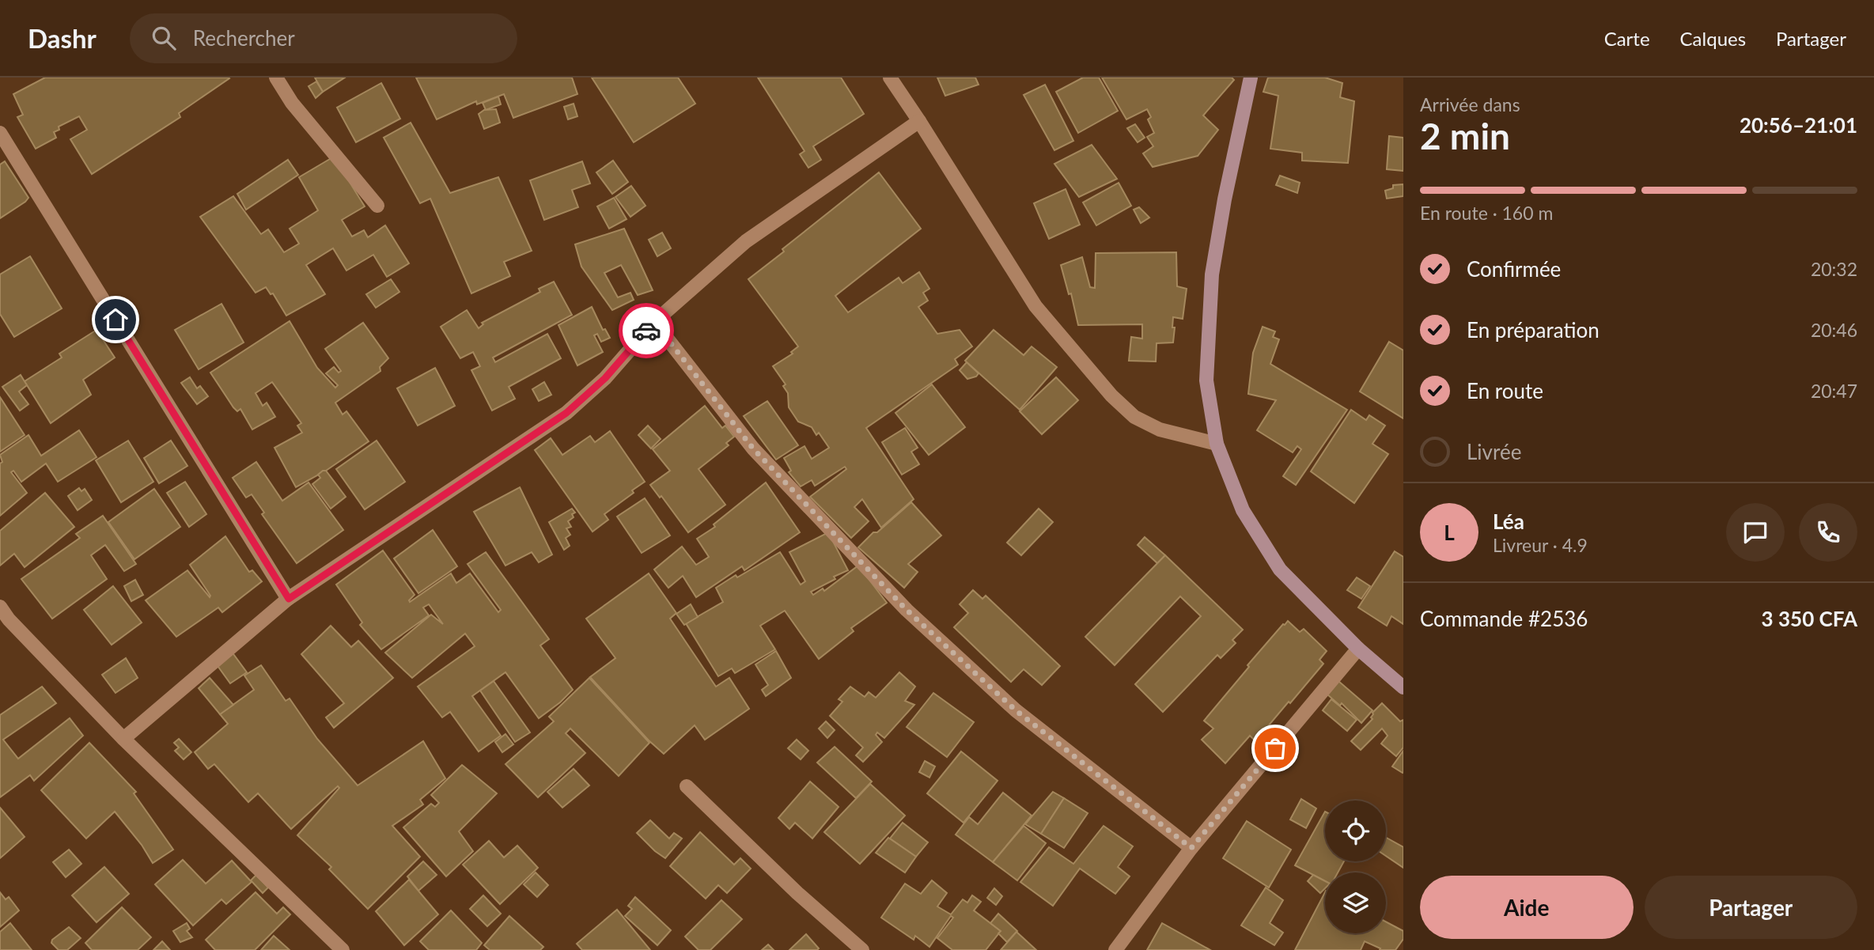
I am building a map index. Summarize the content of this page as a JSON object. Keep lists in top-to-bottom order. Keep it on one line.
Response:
{"page":{"header":"Dashr","search":"Rechercher","nav":["Carte","Calques","Partager"],"heading":["2 min","Arrivée dans","20:56–21:01"],"panel":["Léa","Livreur · 4.9","Commande #2536","3 350 CFA"],"bar":"En route · 160 m","list":[["Confirmée","20:32"],["En préparation","20:46"],["En route","20:47"],"Livrée"],"round":"L","buttons":["Aide","Partager"]}}
